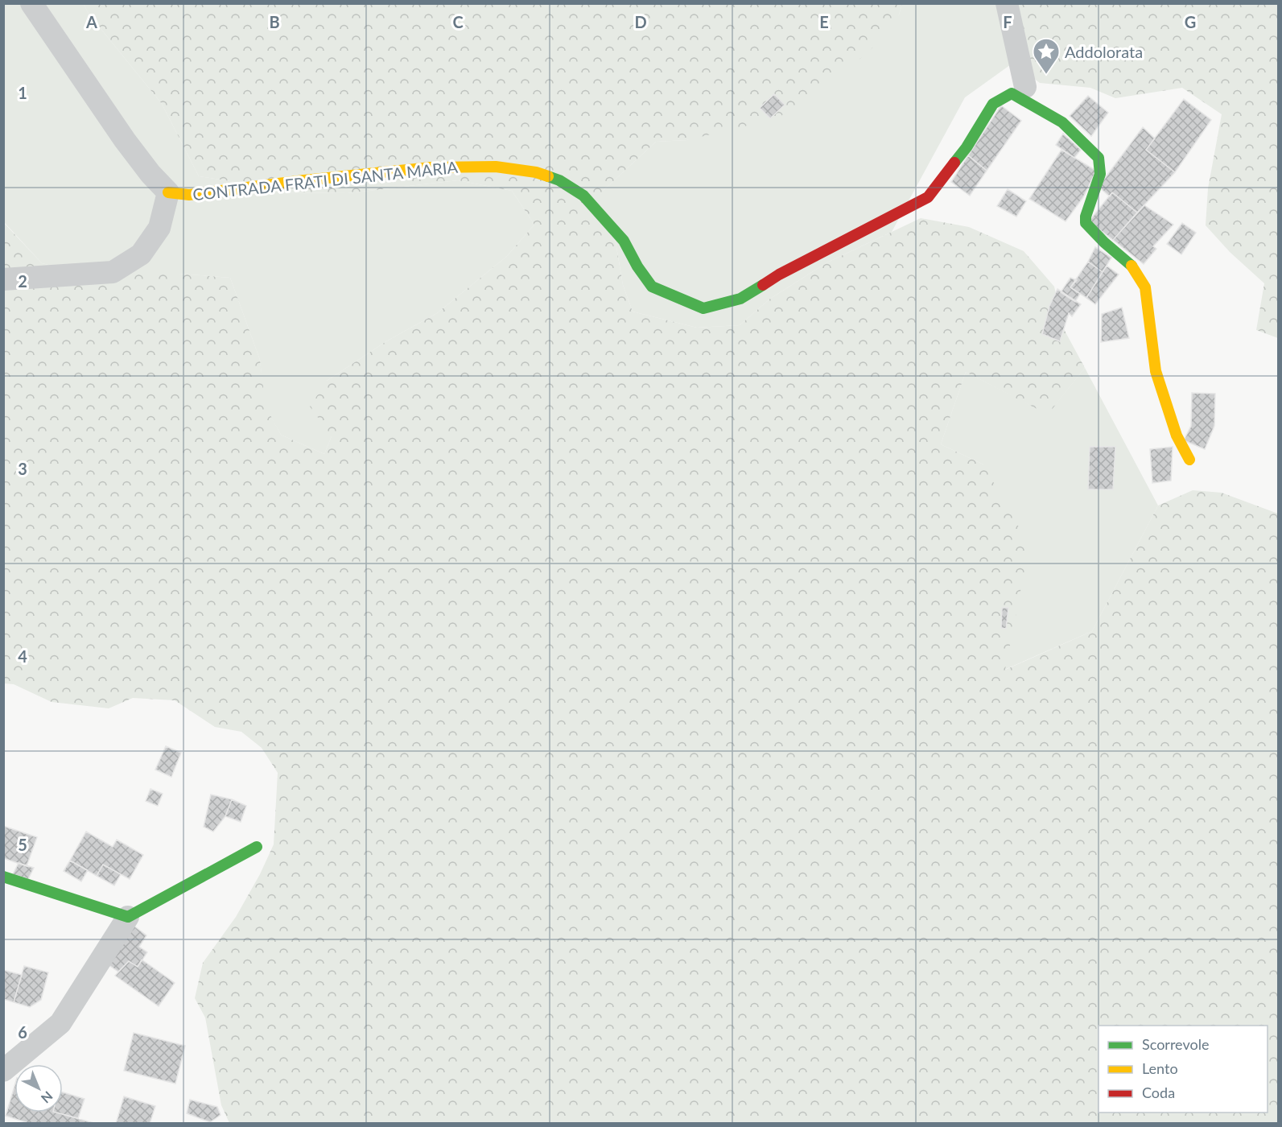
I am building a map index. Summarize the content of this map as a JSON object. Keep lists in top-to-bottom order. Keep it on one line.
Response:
{"streets":{"street":["CONTRADA FRATI DI SANTA MARIA"]},"places":{"place":["Addolorata"]},"legend":["Scorrevole","Lento","Coda"],"north":"bottom right","grid":{"columns":["A","B","C","D","E","F","G"],"rows":["1","2","3","4","5","6"]}}
